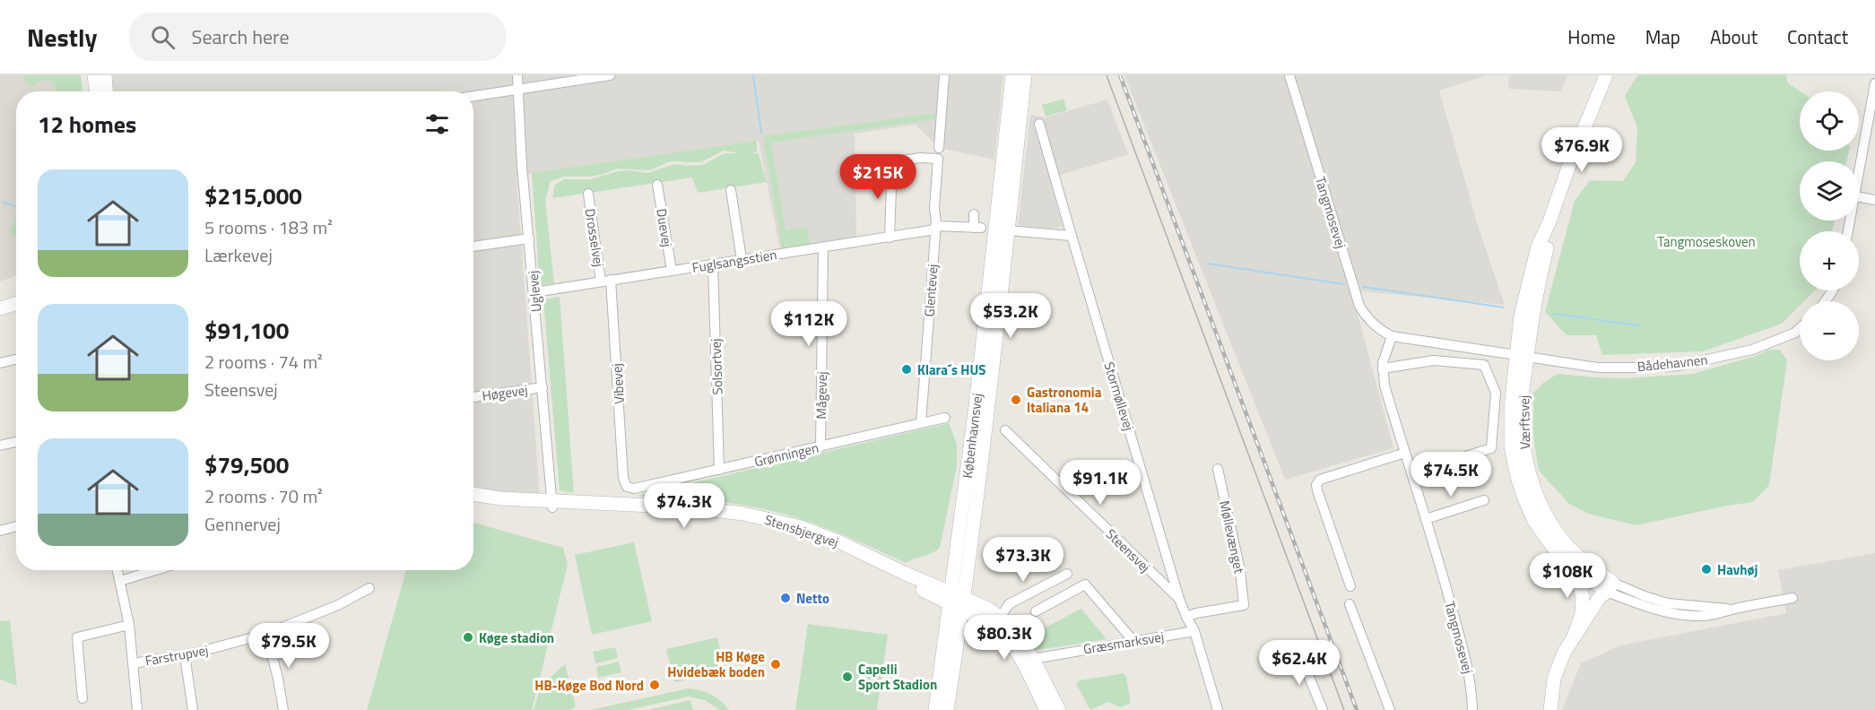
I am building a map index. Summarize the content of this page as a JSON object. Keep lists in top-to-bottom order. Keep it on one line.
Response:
{"streets":{"street":["Tangmosevej","Duevej","Drosselvej","Fuglsangsstien","Glentevej","Uglevej","Bådehavnen","Solsortvej","Vibevej","Høgevej","Mågevej","Stormøllevej","Værftsvej","Københavnsvej","Grønningen","Stensbjergvej","Møllevænget","Steensvej","Græsmarksvej","Farstrupvej"]},"crossings":[["Tangmosevej","Bådehavnen"],["Tangmosevej","Værftsvej"],["Duevej","Fuglsangsstien"],["Drosselvej","Fuglsangsstien"],["Drosselvej","Vibevej"],["Fuglsangsstien","Glentevej"],["Fuglsangsstien","Uglevej"],["Fuglsangsstien","Solsortvej"],["Fuglsangsstien","Vibevej"],["Fuglsangsstien","Mågevej"],["Glentevej","Grønningen"],["Uglevej","Høgevej"],["Uglevej","Stensbjergvej"],["Bådehavnen","Værftsvej"],["Solsortvej","Grønningen"],["Vibevej","Grønningen"],["Mågevej","Grønningen"],["Stormøllevej","Møllevænget"],["Stormøllevej","Steensvej"],["Stormøllevej","Græsmarksvej"],["Københavnsvej","Stensbjergvej"]],"parks":["Tangmoseskoven"],"places":["Klara´s HUS","Gastronomia Italiana 14","Havhøj","Netto","Køge stadion","HB Køge Hvidebæk boden","Capelli Sport Stadion","HB-Køge Bod Nord"],"page":{"header":"Nestly","search":"Search here","nav":["Home","Map","About","Contact"],"map_buttons":["+","−"],"heading":"12 homes","price":["$76.9K","$215K","$53.2K","$112K","$74.5K","$91.1K","$74.3K","$73.3K","$108K","$80.3K","$79.5K","$62.4K"],"list":[{"name":"$215,000","note":"5 rooms · 183 m² · Lærkevej"},{"name":"$91,100","note":"2 rooms · 74 m² · Steensvej"},{"name":"$79,500","note":"2 rooms · 70 m² · Gennervej"}]}}
